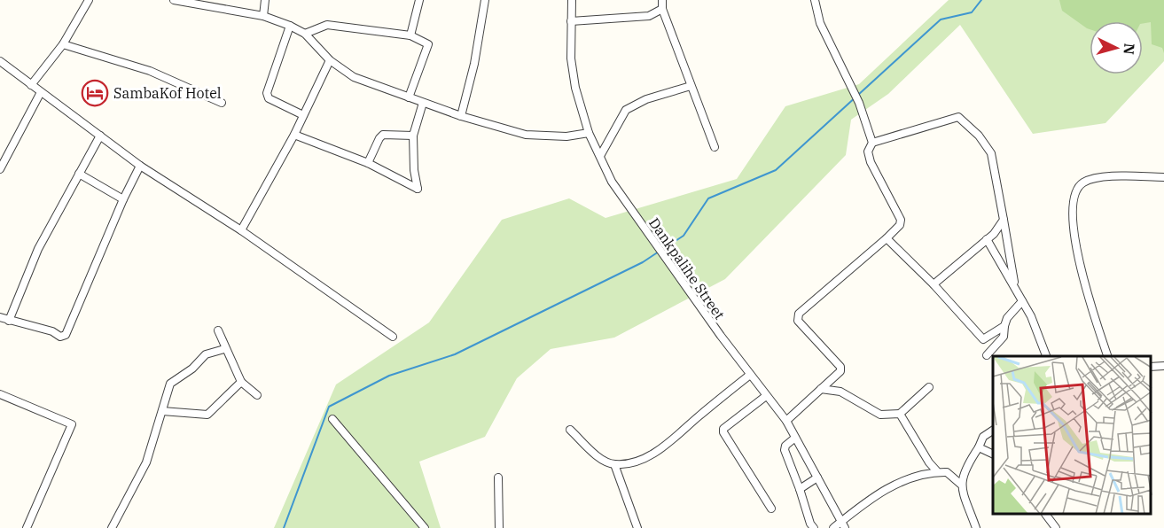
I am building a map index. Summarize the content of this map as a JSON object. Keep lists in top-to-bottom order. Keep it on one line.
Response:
{"streets":{"street":["Dankpalihe Street"]},"places":{"hotel":["SambaKof Hotel"]},"north":"right"}
